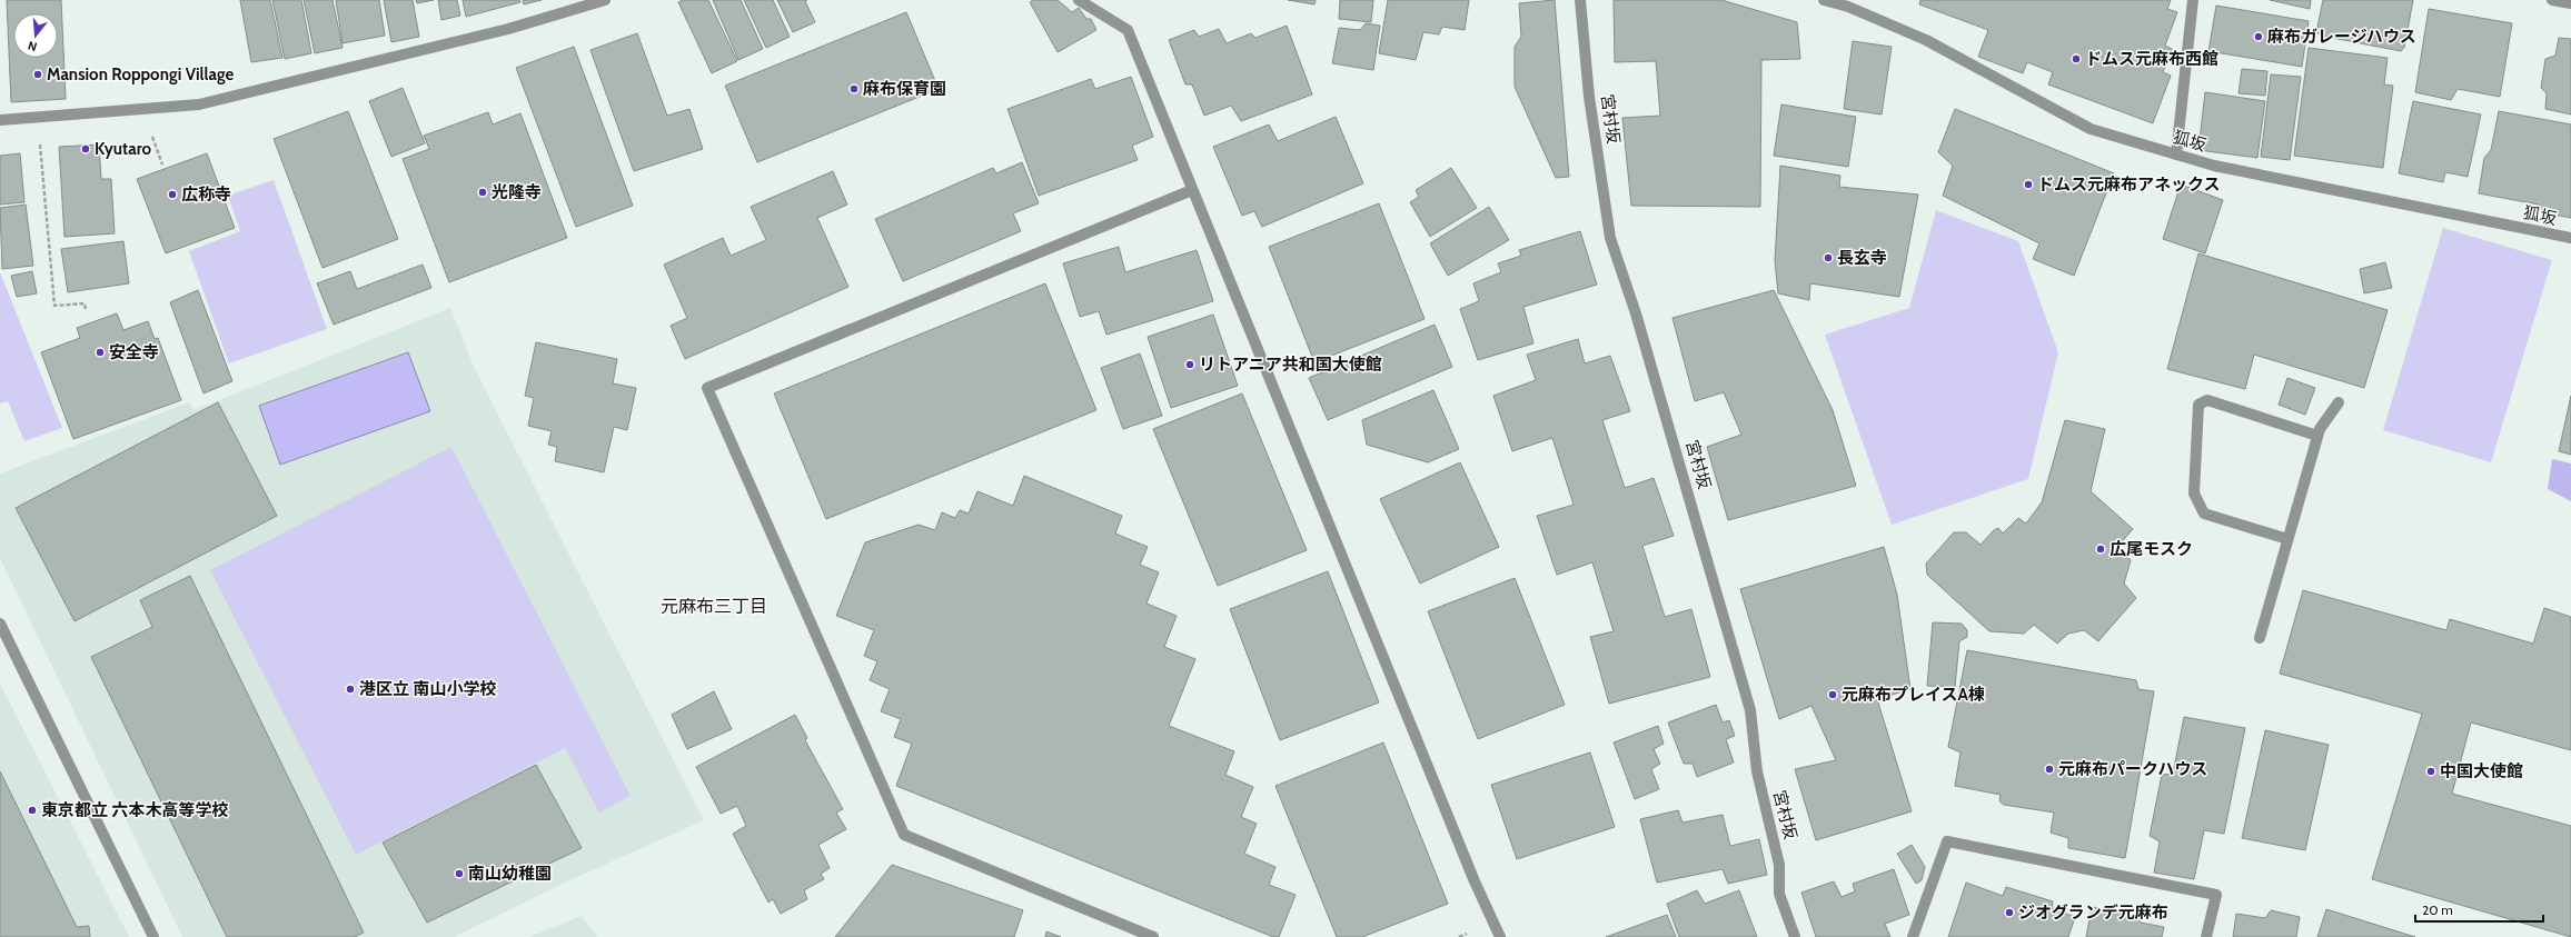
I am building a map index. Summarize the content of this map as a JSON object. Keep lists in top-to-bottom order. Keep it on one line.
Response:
{"streets":{"street":["宮村坂","狐坂"]},"districts":["元麻布三丁目"],"places":["麻布ガレージハウス","ドムス元麻布西館","Mansion Roppongi Village","麻布保育園","Kyutaro","ドムス元麻布アネックス","光隆寺","広称寺","長玄寺","安全寺","リトアニア共和国大使館","広尾モスク","港区立 南山小学校","元麻布プレイスA棟","元麻布パークハウス","中国大使館","東京都立 六本木高等学校","南山幼稚園","ジオグランデ元麻布"],"scale_bar":"20 m","north":"bottom"}
